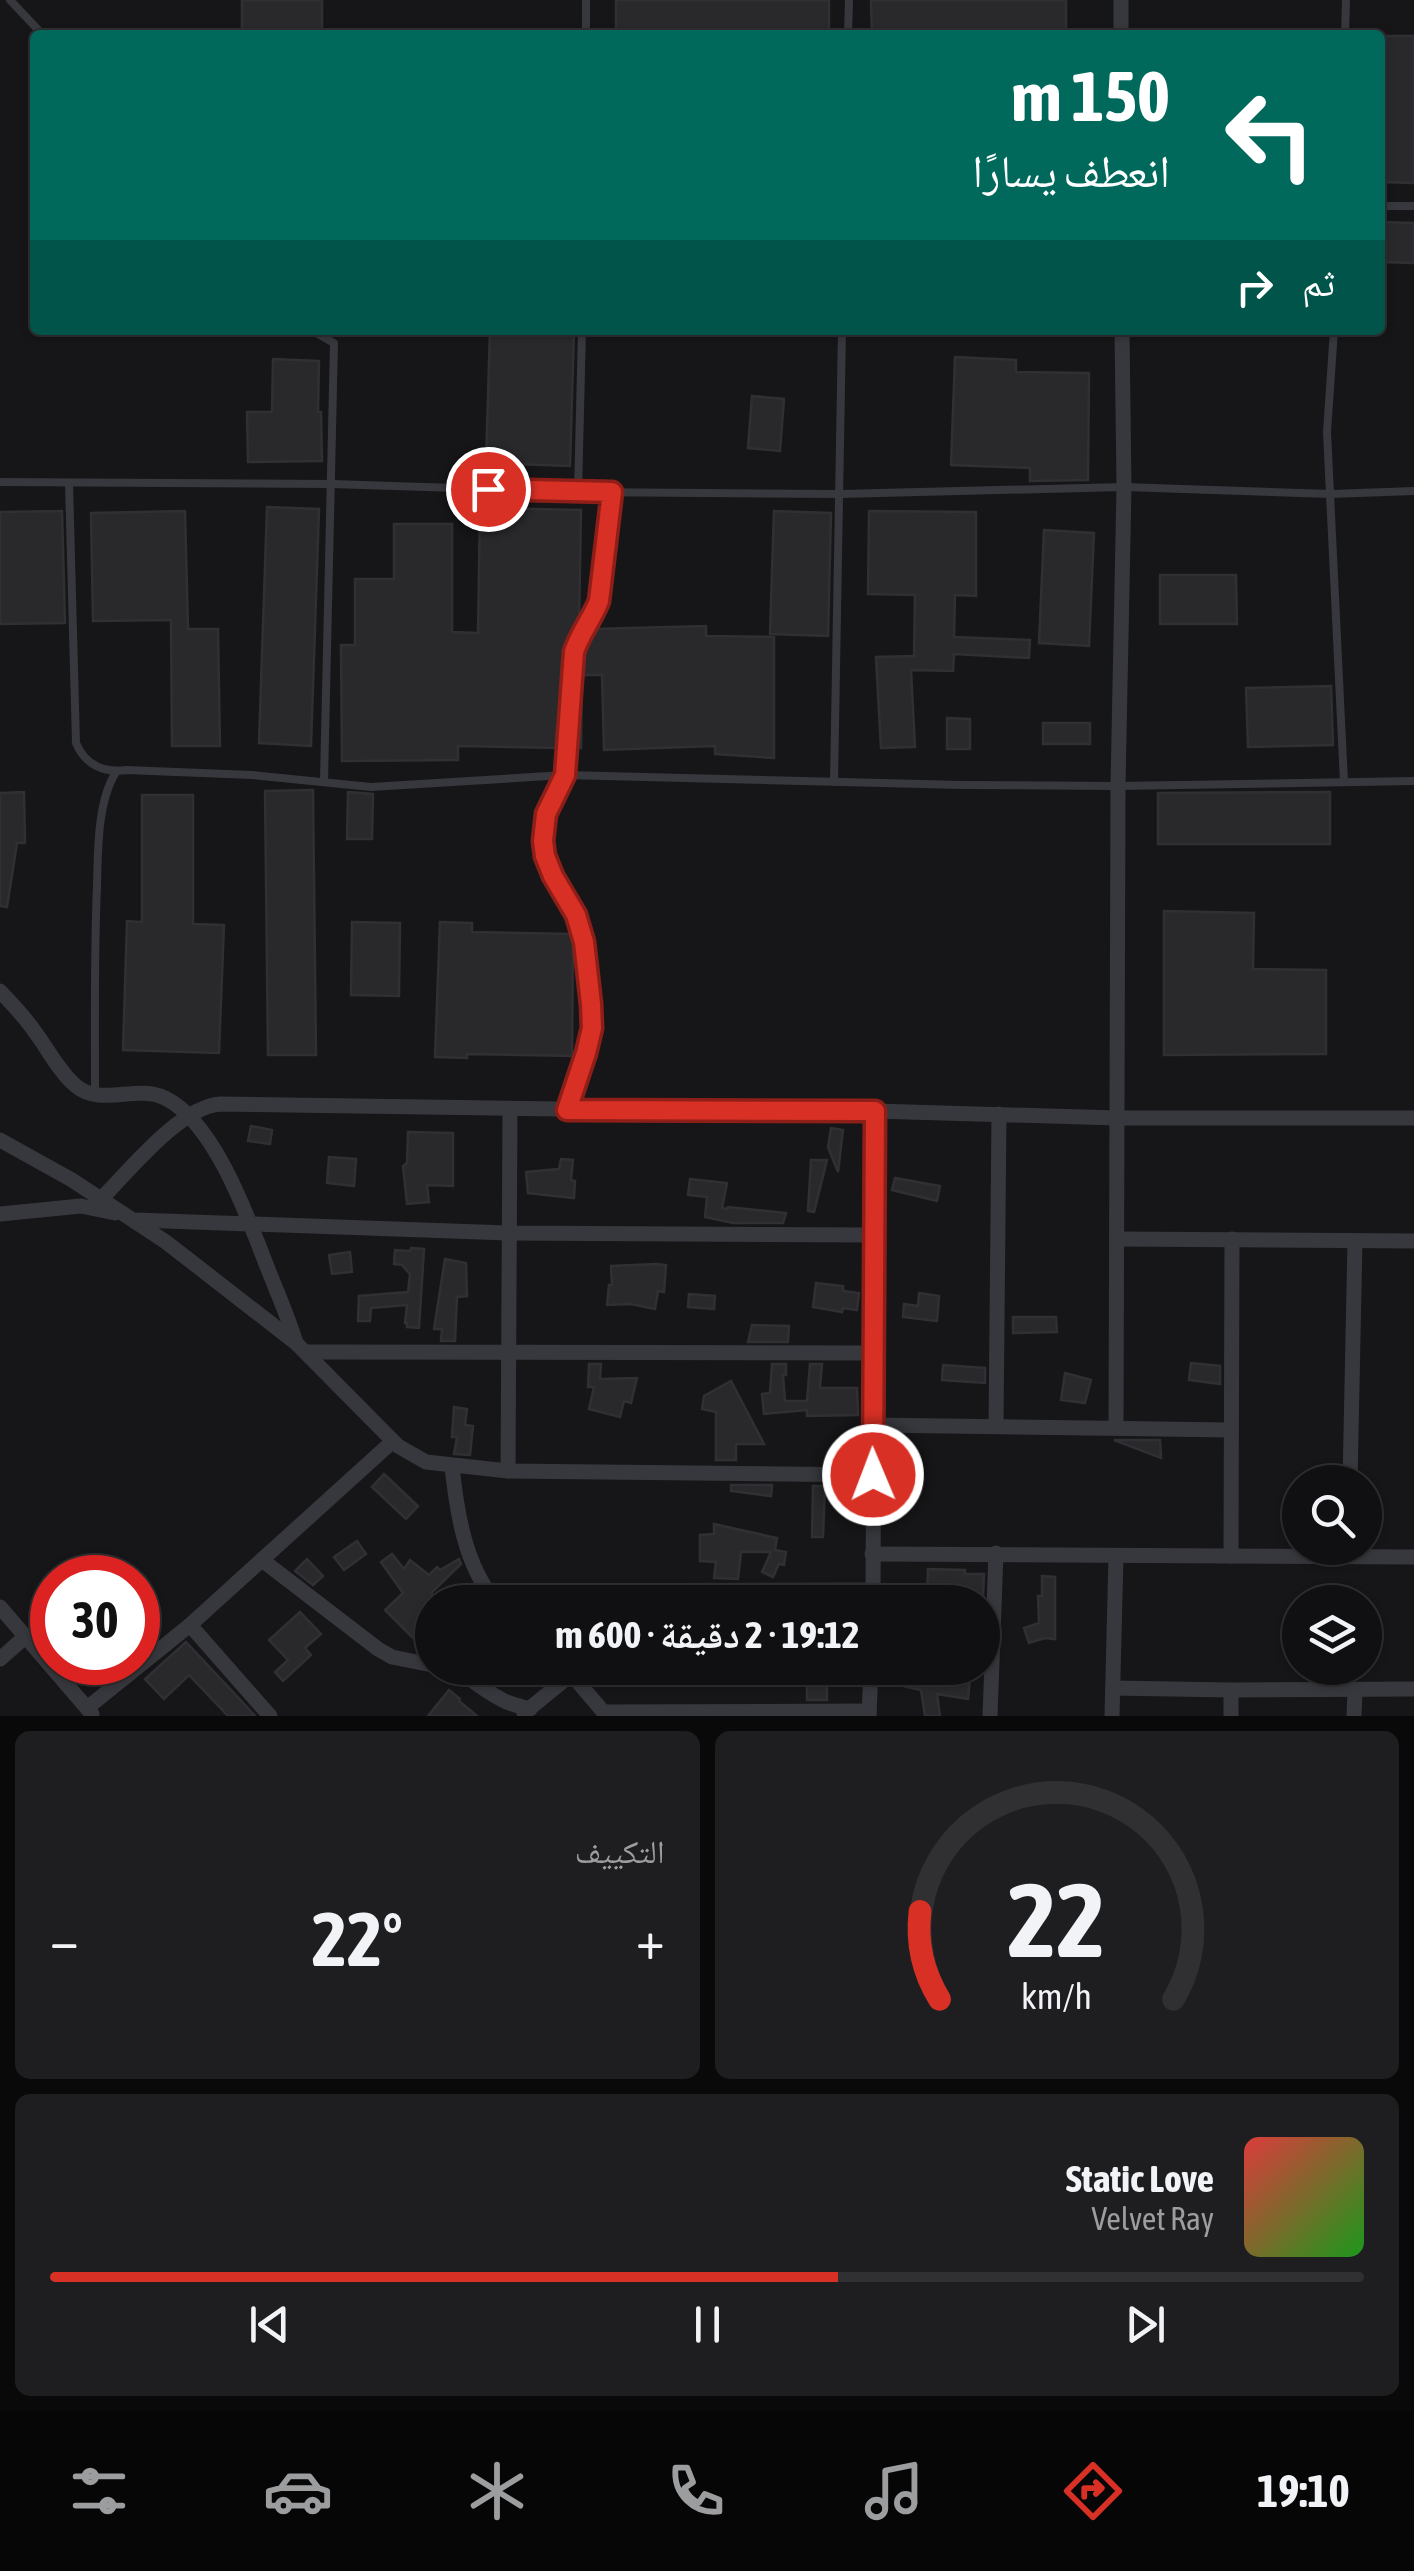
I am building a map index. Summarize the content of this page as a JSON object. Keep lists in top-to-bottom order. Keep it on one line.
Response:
{"page":{"turn":["150 m","انعطف يسارًا"],"then":"ثم","limit":"30","trip":"19:12 · 2 دقيقة · 600 m","tile":"التكييف","heat":["−","22°","+"],"song":["Static Love","Velvet Ray"],"tabs":"19:10","gauge":["22","km/h"]}}
